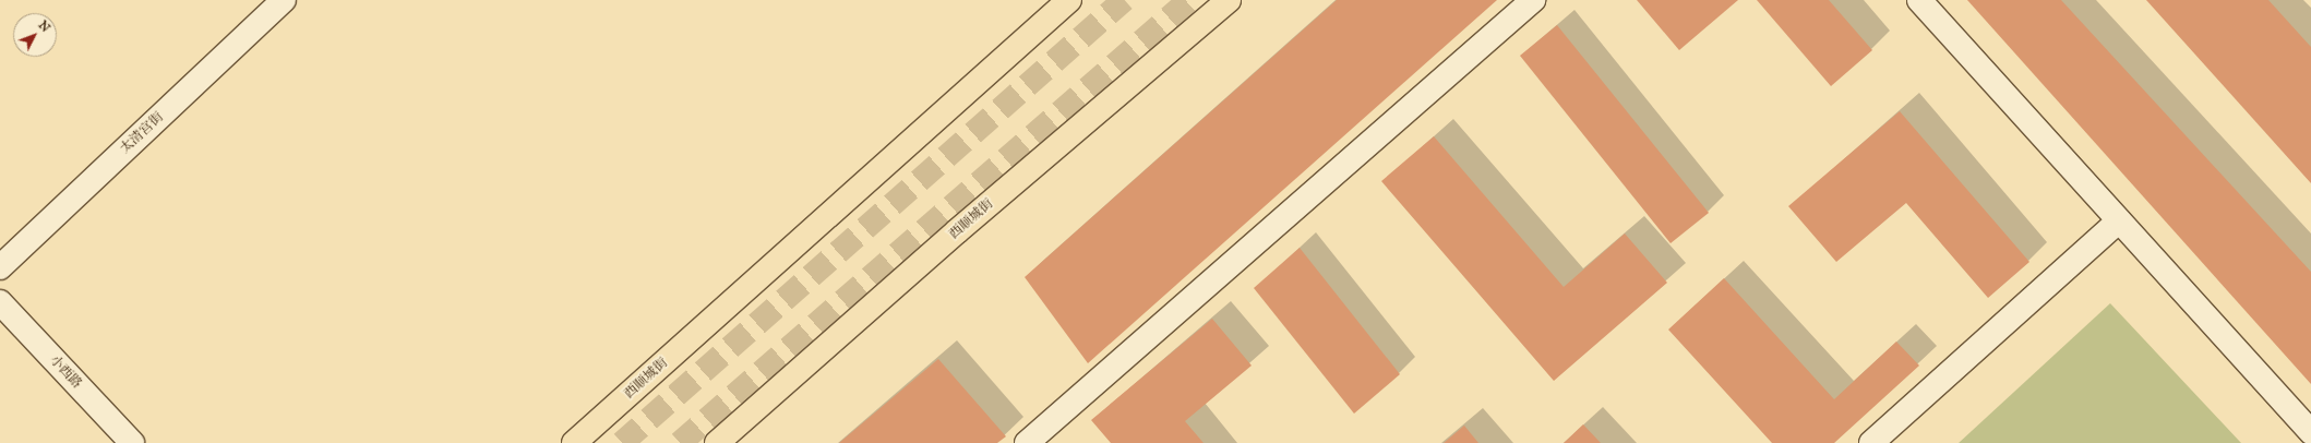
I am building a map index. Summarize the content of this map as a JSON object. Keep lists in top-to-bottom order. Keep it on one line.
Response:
{"streets":{"main road":["西顺城街"],"street":["太清宫街","小西路"]},"north":"top right"}
